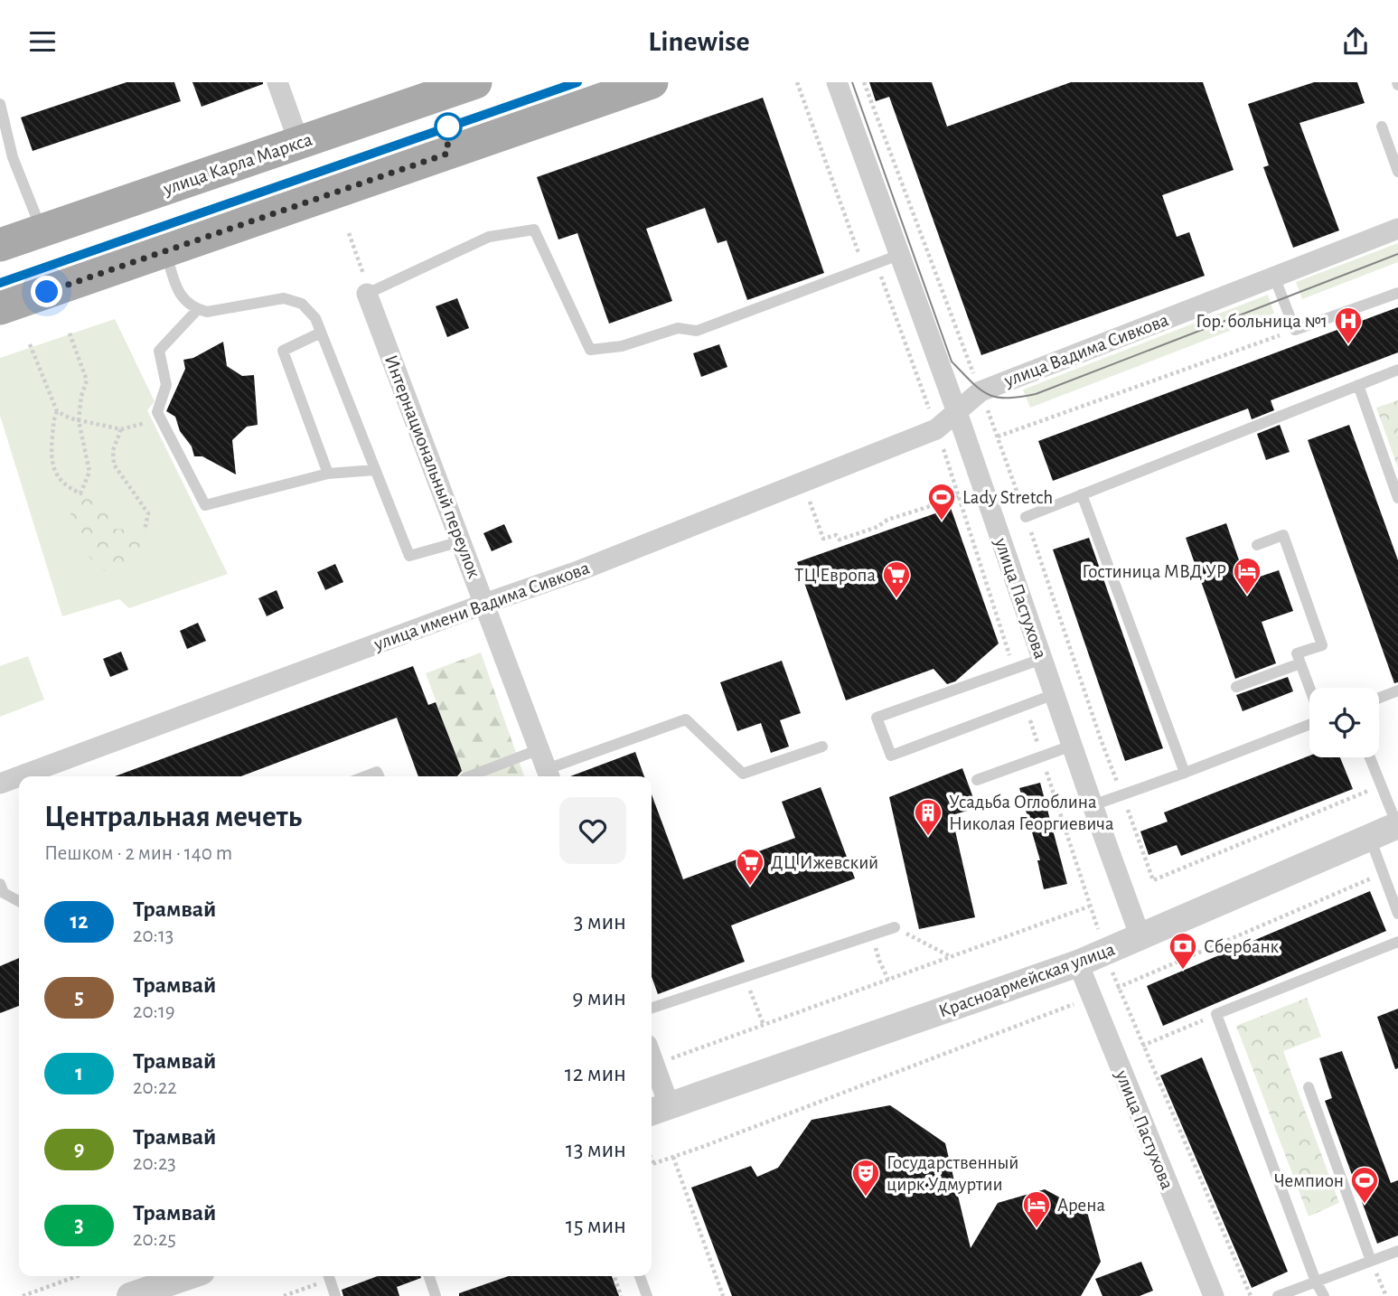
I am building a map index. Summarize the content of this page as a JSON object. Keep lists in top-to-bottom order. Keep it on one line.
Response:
{"streets":{"main road":["улица Карла Маркса"],"street":["улица Вадима Сивкова","Интернациональный переулок","улица Пастухова","улица имени Вадима Сивкова","Красноармейская улица"]},"crossings":[["улица Вадима Сивкова","улица Пастухова"],["улица Вадима Сивкова","улица имени Вадима Сивкова"],["Интернациональный переулок","улица имени Вадима Сивкова"],["улица Пастухова","улица имени Вадима Сивкова"],["улица Пастухова","Красноармейская улица"]],"places":{"hospital":["Гор. больница №1"],"sports":["Lady Stretch","Чемпион"],"hotel":["Гостиница МВД УР","Арена"],"supermarket":["ТЦ Европа","ДЦ Ижевский"],"building":["Усадьба Оглоблина Николая Георгиевича"],"bank":["Сбербанк"],"theatre":["Государственный цирк Удмуртии"]},"lines":["tram line 12"],"page":{"header":"Linewise","heading":["Центральная мечеть","Пешком · 2 мин · 140 m"],"list":[{"mark":"12","name":"Трамвай","note":"20:13","value":"3 мин"},{"mark":"5","name":"Трамвай","note":"20:19","value":"9 мин"},{"mark":"1","name":"Трамвай","note":"20:22","value":"12 мин"},{"mark":"9","name":"Трамвай","note":"20:23","value":"13 мин"},{"mark":"3","name":"Трамвай","note":"20:25","value":"15 мин"}]}}
